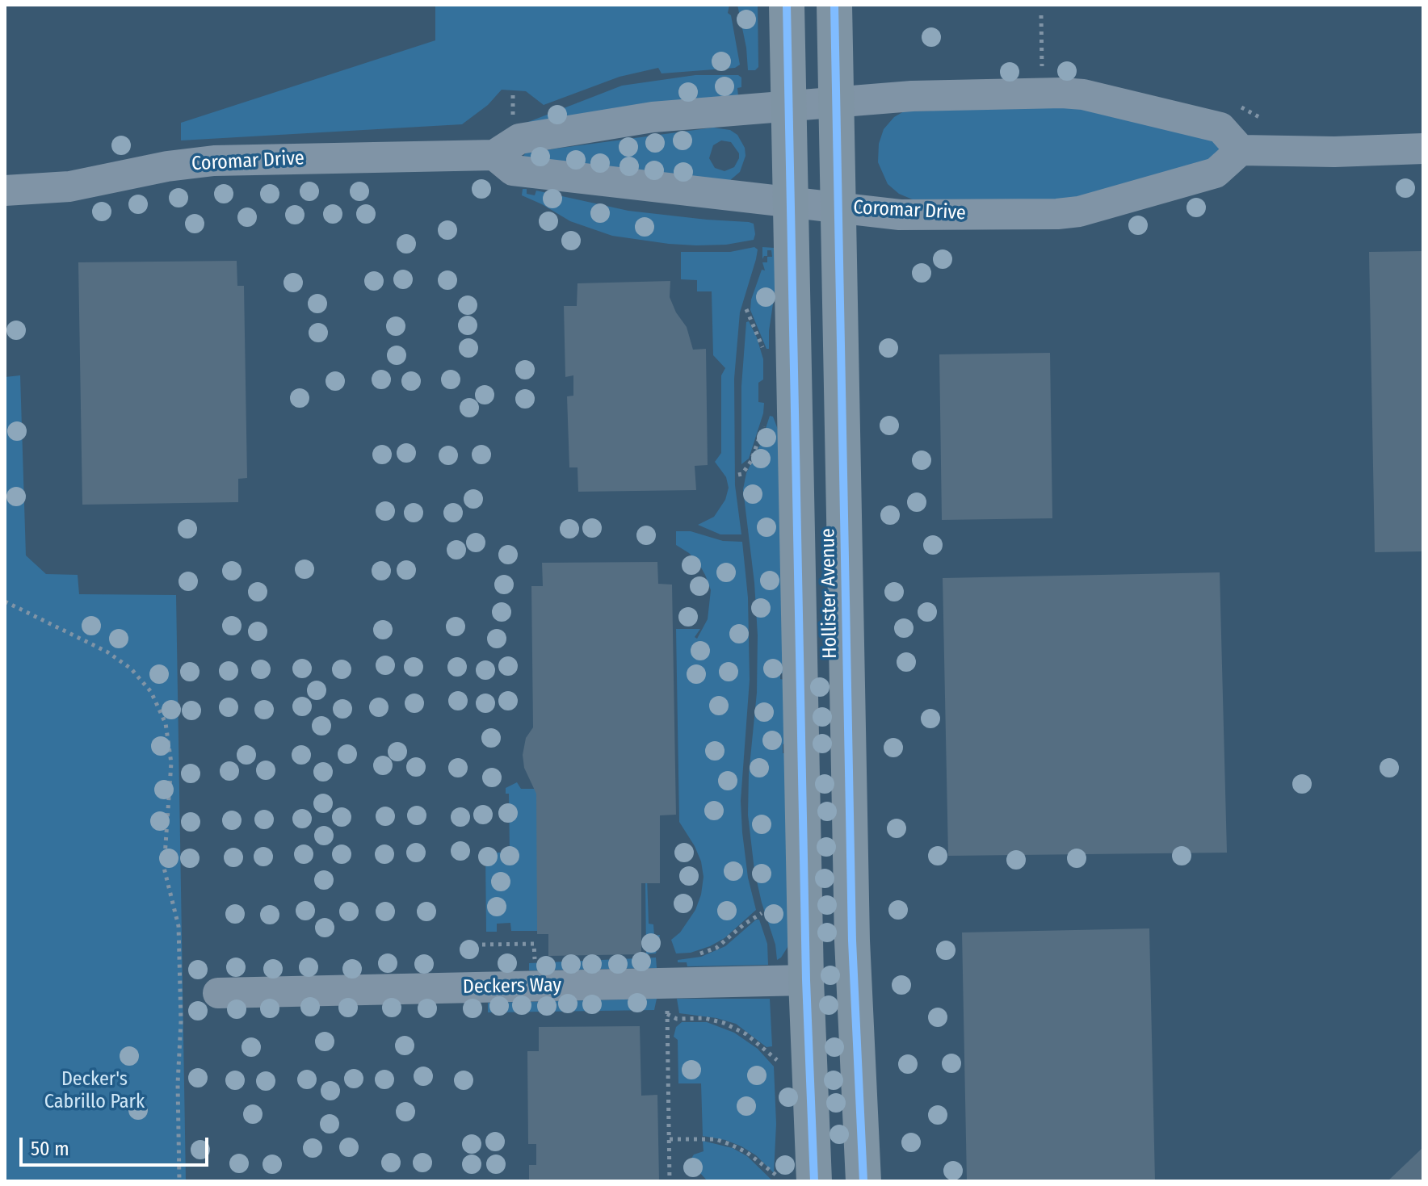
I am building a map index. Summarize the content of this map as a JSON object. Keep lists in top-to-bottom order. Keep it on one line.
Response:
{"streets":{"main road":["Hollister Avenue"],"street":["Coromar Drive","Deckers Way"]},"crossings":[["Coromar Drive","Hollister Avenue"],["Hollister Avenue","Deckers Way"]],"parks":["Decker's Cabrillo Park"],"scale_bar":"50 m"}
